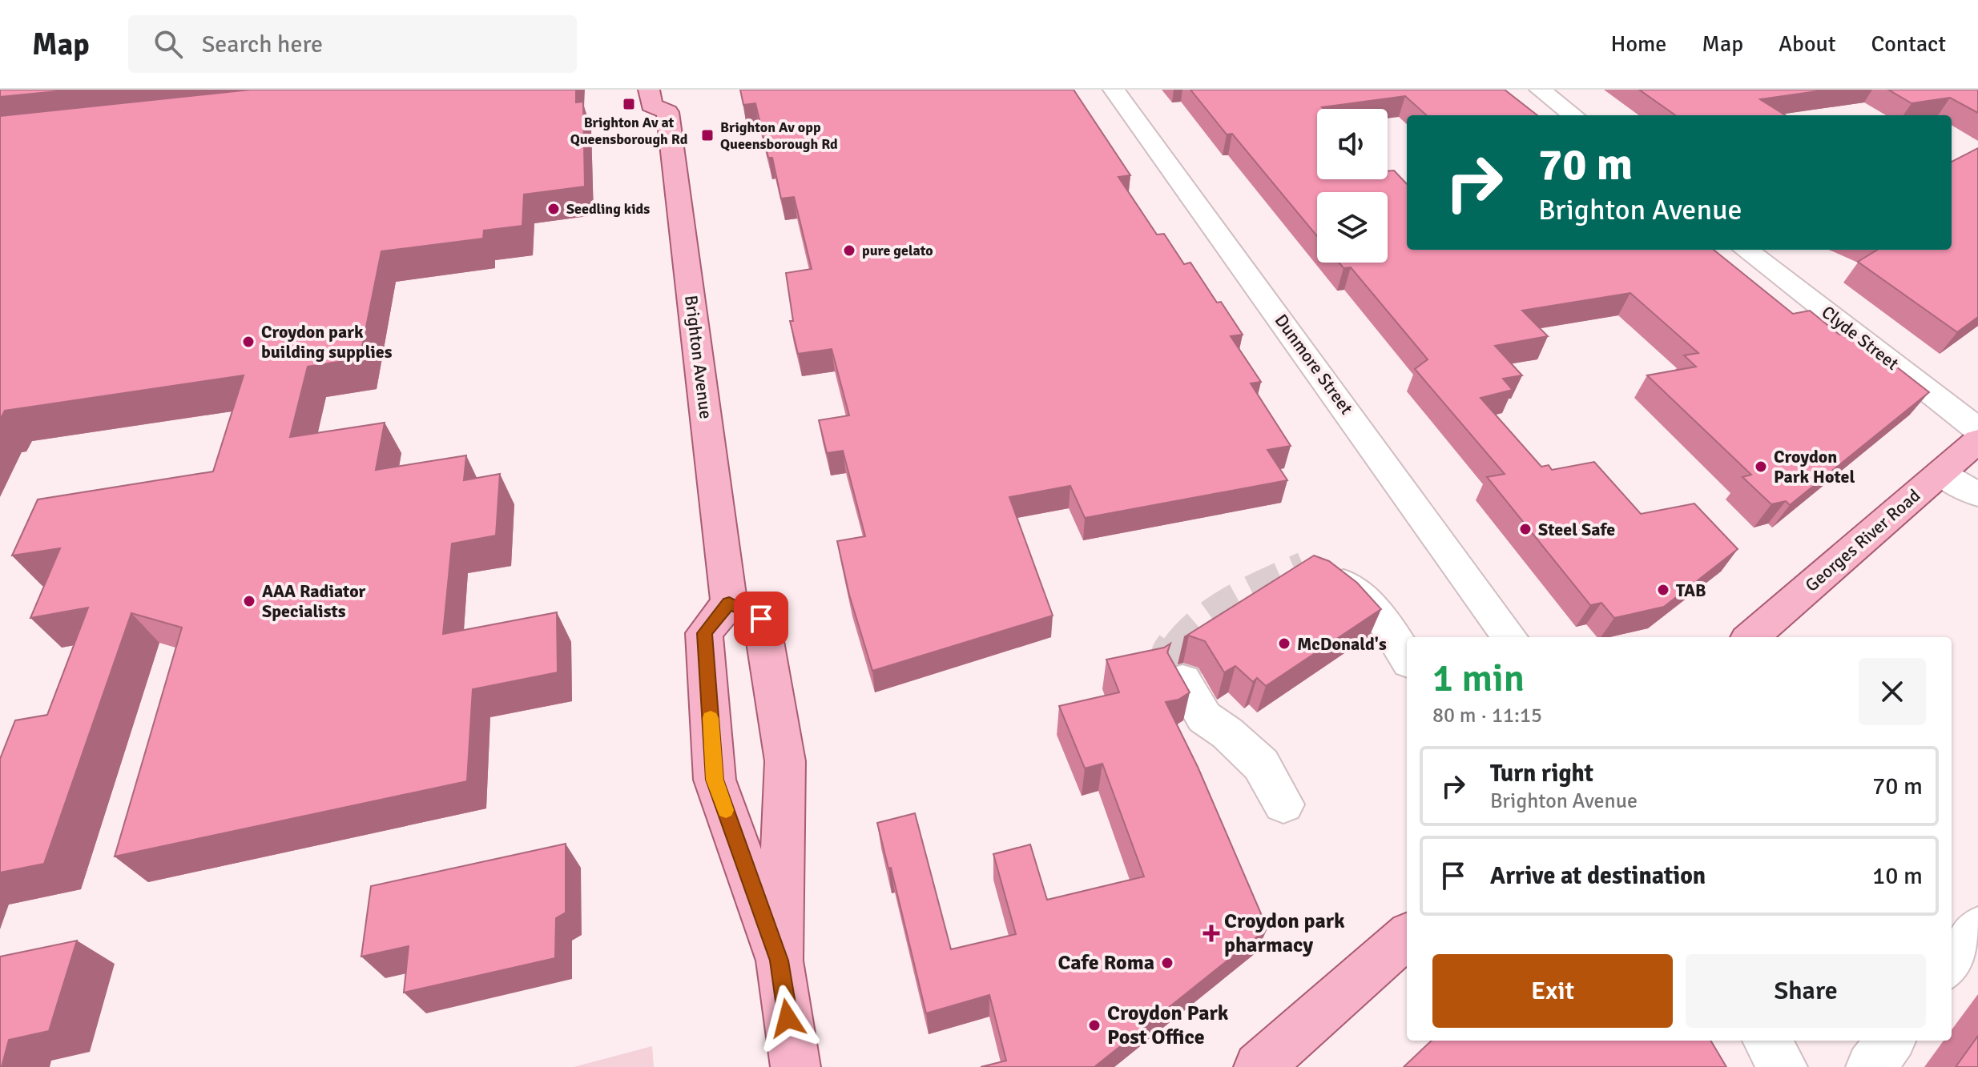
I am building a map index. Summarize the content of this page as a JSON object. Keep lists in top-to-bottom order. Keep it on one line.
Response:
{"streets":{"main road":["Brighton Avenue","Georges River Road"],"street":["Clyde Street","Dunmore Street"]},"places":{"transit":["Brighton Av at Queensborough Rd","Brighton Av opp Queensborough Rd"],"other":["Seedling kids","pure gelato","Croydon park building supplies","Croydon Park Hotel","Steel Safe","TAB","AAA Radiator Specialists","McDonald's","Cafe Roma","Croydon Park Post Office"],"health":["Croydon park pharmacy"]},"page":{"header":"Map","search":"Search here","nav":["Home","Map","About","Contact"],"turn":["70 m","Brighton Avenue"],"heading":["1 min","80 m · 11:15"],"list":[{"name":"Turn right","note":"Brighton Avenue","value":"70 m"},{"name":"Arrive at destination","value":"10 m"}],"buttons":["Exit","Share"]}}
